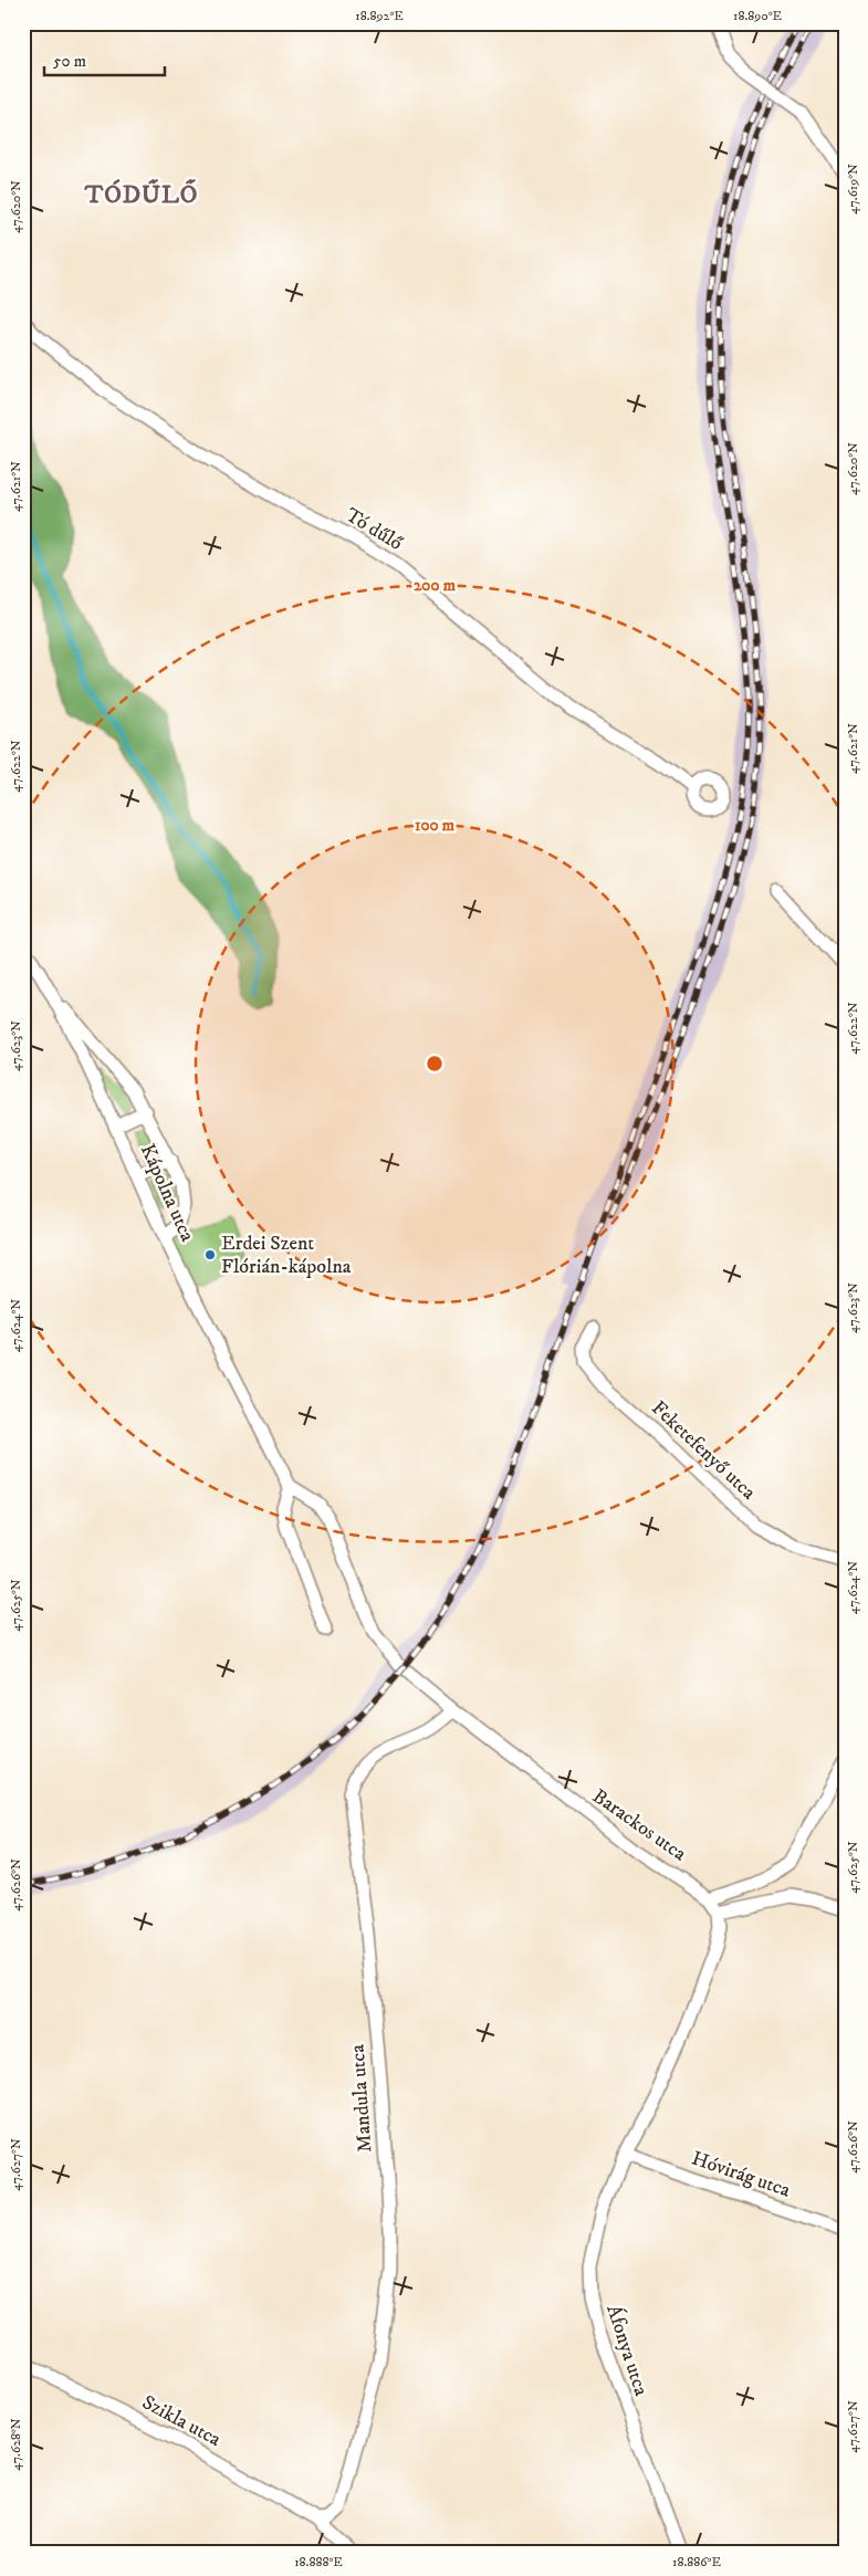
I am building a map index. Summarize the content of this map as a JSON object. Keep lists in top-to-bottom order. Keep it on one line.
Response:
{"streets":{"street":["Tó dűlő","Kápolna utca","Feketefenyő utca","Barackos utca","Mandula utca","Hóvirág utca","Áfonya utca","Szikla utca"]},"crossings":[["Kápolna utca","Barackos utca"],["Barackos utca","Mandula utca"],["Mandula utca","Szikla utca"],["Hóvirág utca","Áfonya utca"]],"districts":["TÓDŰLŐ"],"places":["Erdei Szent Flórián-kápolna"],"scale_bar":"50 m","coordinates":["18.892°E","18.890°E","47.619°N","47.620°N","47.621°N","47.622°N","47.623°N","47.624°N","47.625°N","47.626°N","47.627°N","47.628°N","18.888°E","18.886°E"],"rings":["200 m","100 m"]}
